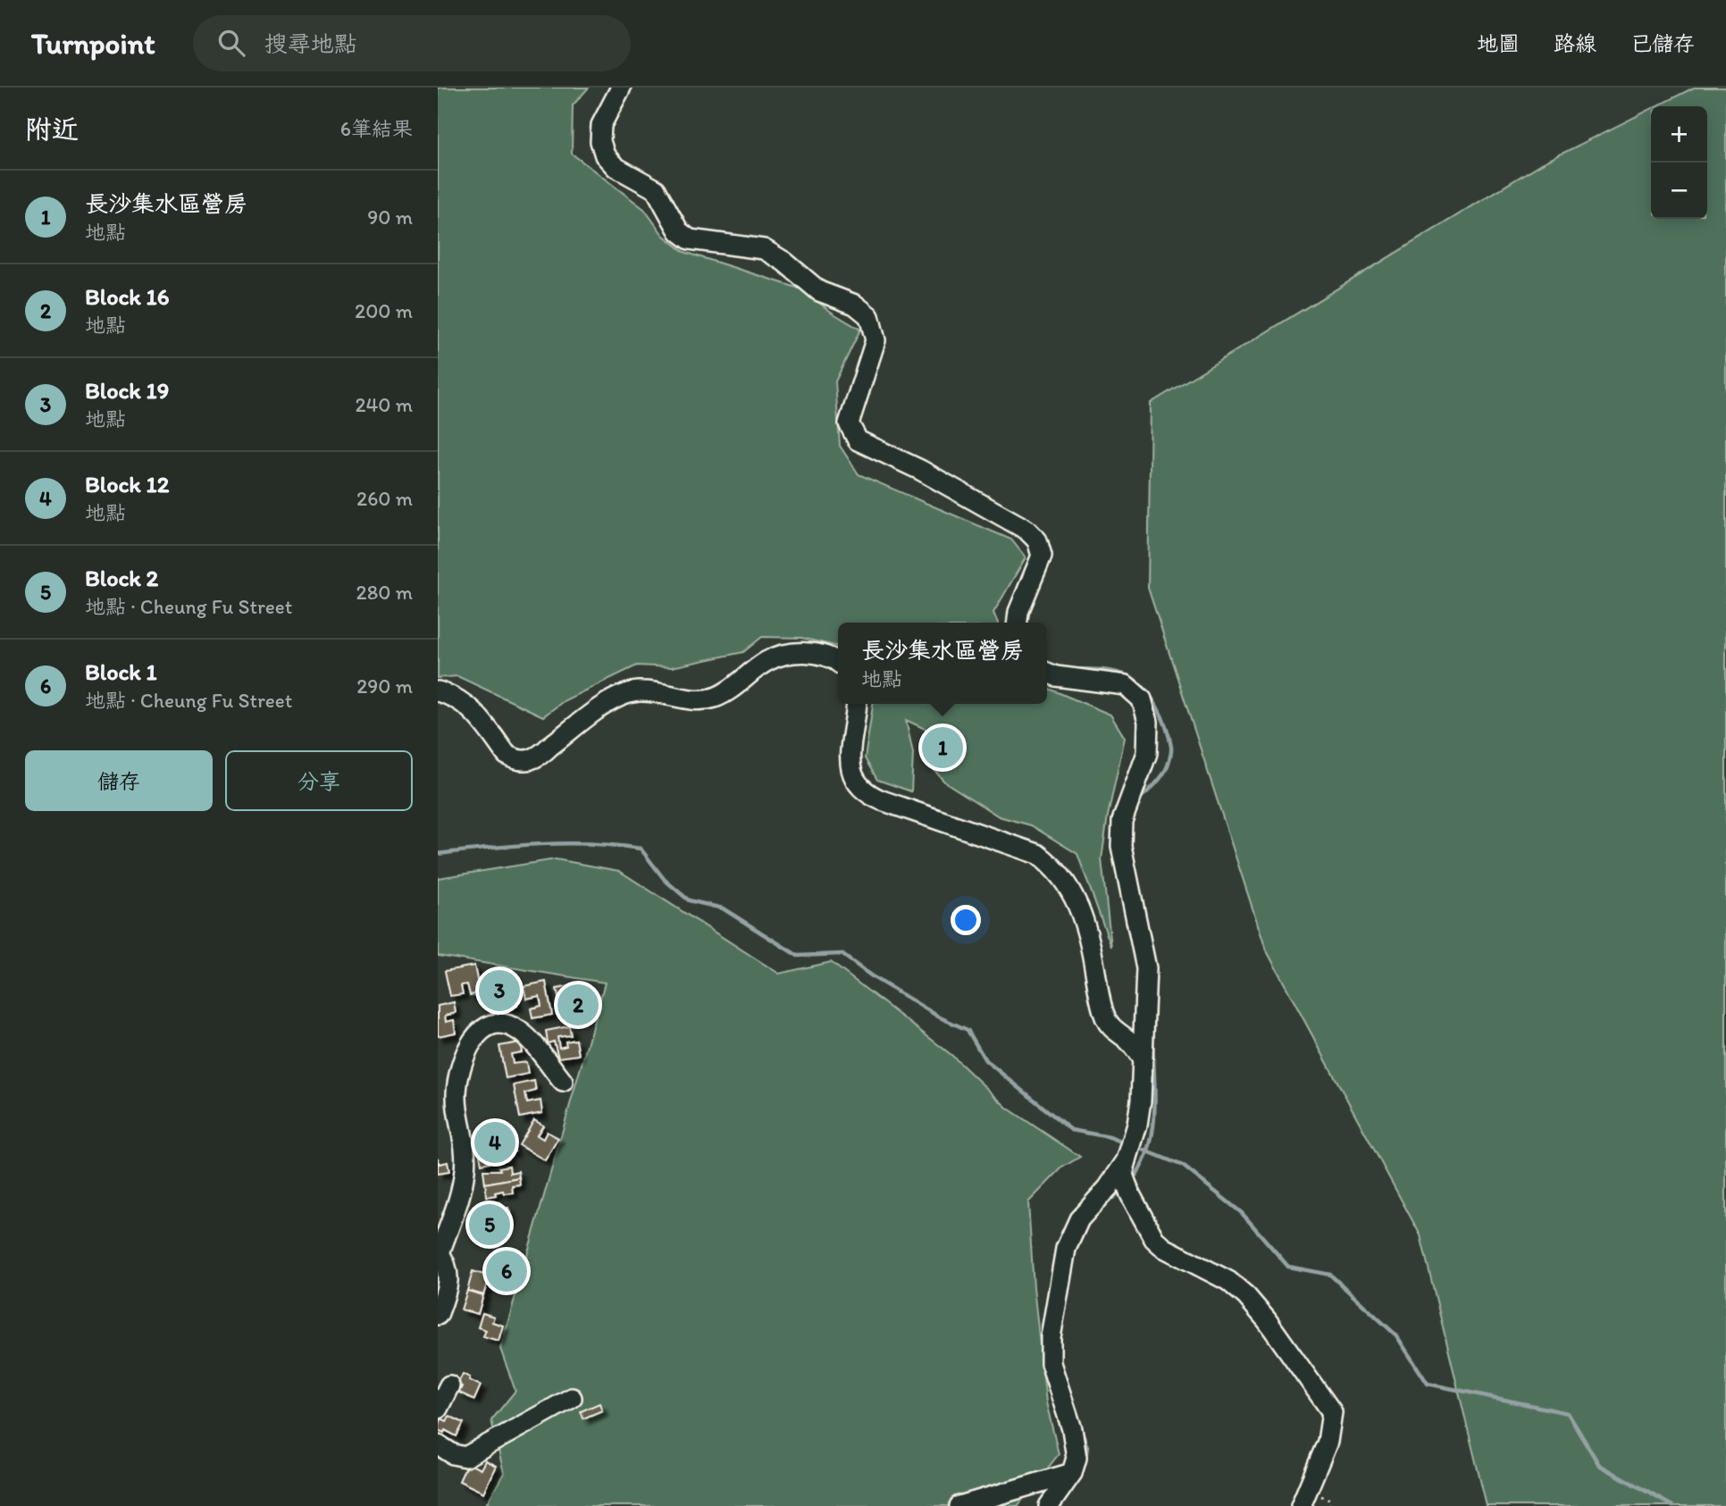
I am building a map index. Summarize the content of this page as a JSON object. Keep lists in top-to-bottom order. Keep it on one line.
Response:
{"page":{"header":"Turnpoint","search":"搜尋地點","nav":["地圖","路線","已儲存"],"heading":["附近","6筆結果"],"map_buttons":["+","−"],"list":[{"mark":"1","name":"長沙集水區營房","note":"地點","value":"90 m"},{"mark":"2","name":"Block 16","note":"地點","value":"200 m"},{"mark":"3","name":"Block 19","note":"地點","value":"240 m"},{"mark":"4","name":"Block 12","note":"地點","value":"260 m"},{"mark":"5","name":"Block 2","note":"地點 · Cheung Fu Street","value":"280 m"},{"mark":"6","name":"Block 1","note":"地點 · Cheung Fu Street","value":"290 m"}],"popup":["長沙集水區營房","地點"],"pins":["1","3","2","4","5","6"],"buttons":["儲存","分享"]}}
